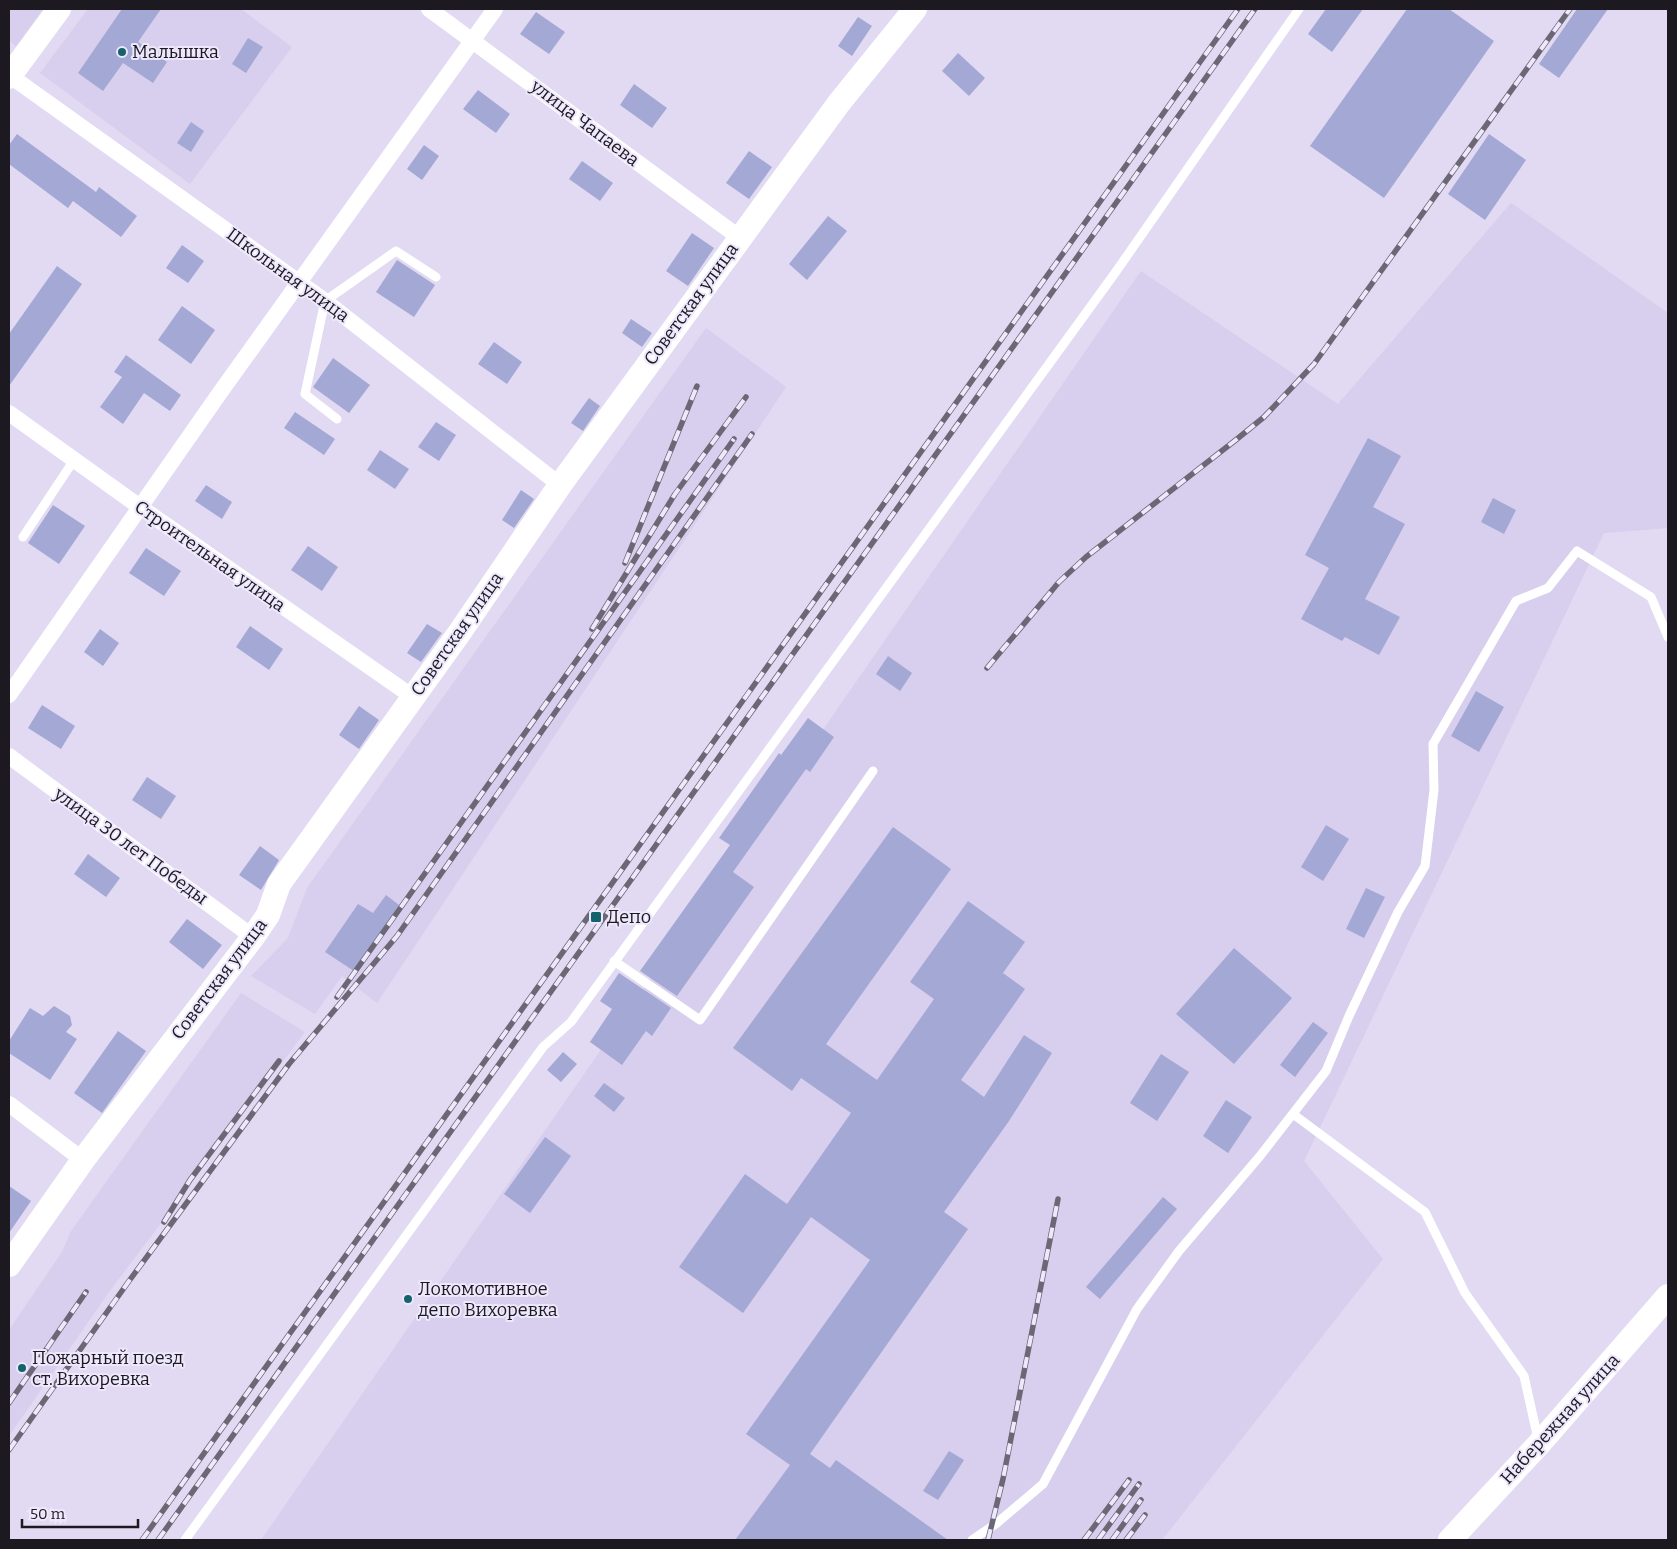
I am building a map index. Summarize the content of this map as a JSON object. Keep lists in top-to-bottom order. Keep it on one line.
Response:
{"streets":{"street":["улица Чапаева","Школьная улица","Советская улица","Строительная улица","улица 30 лет Победы","Набережная улица"]},"crossings":[["улица Чапаева","Советская улица"],["Школьная улица","Советская улица"],["Советская улица","Строительная улица"],["Советская улица","улица 30 лет Победы"]],"places":{"other":["Малышка","Локомотивное депо Вихоревка","Пожарный поезд ст. Вихоревка"],"transit":["Депо"]},"scale_bar":"50 m"}
